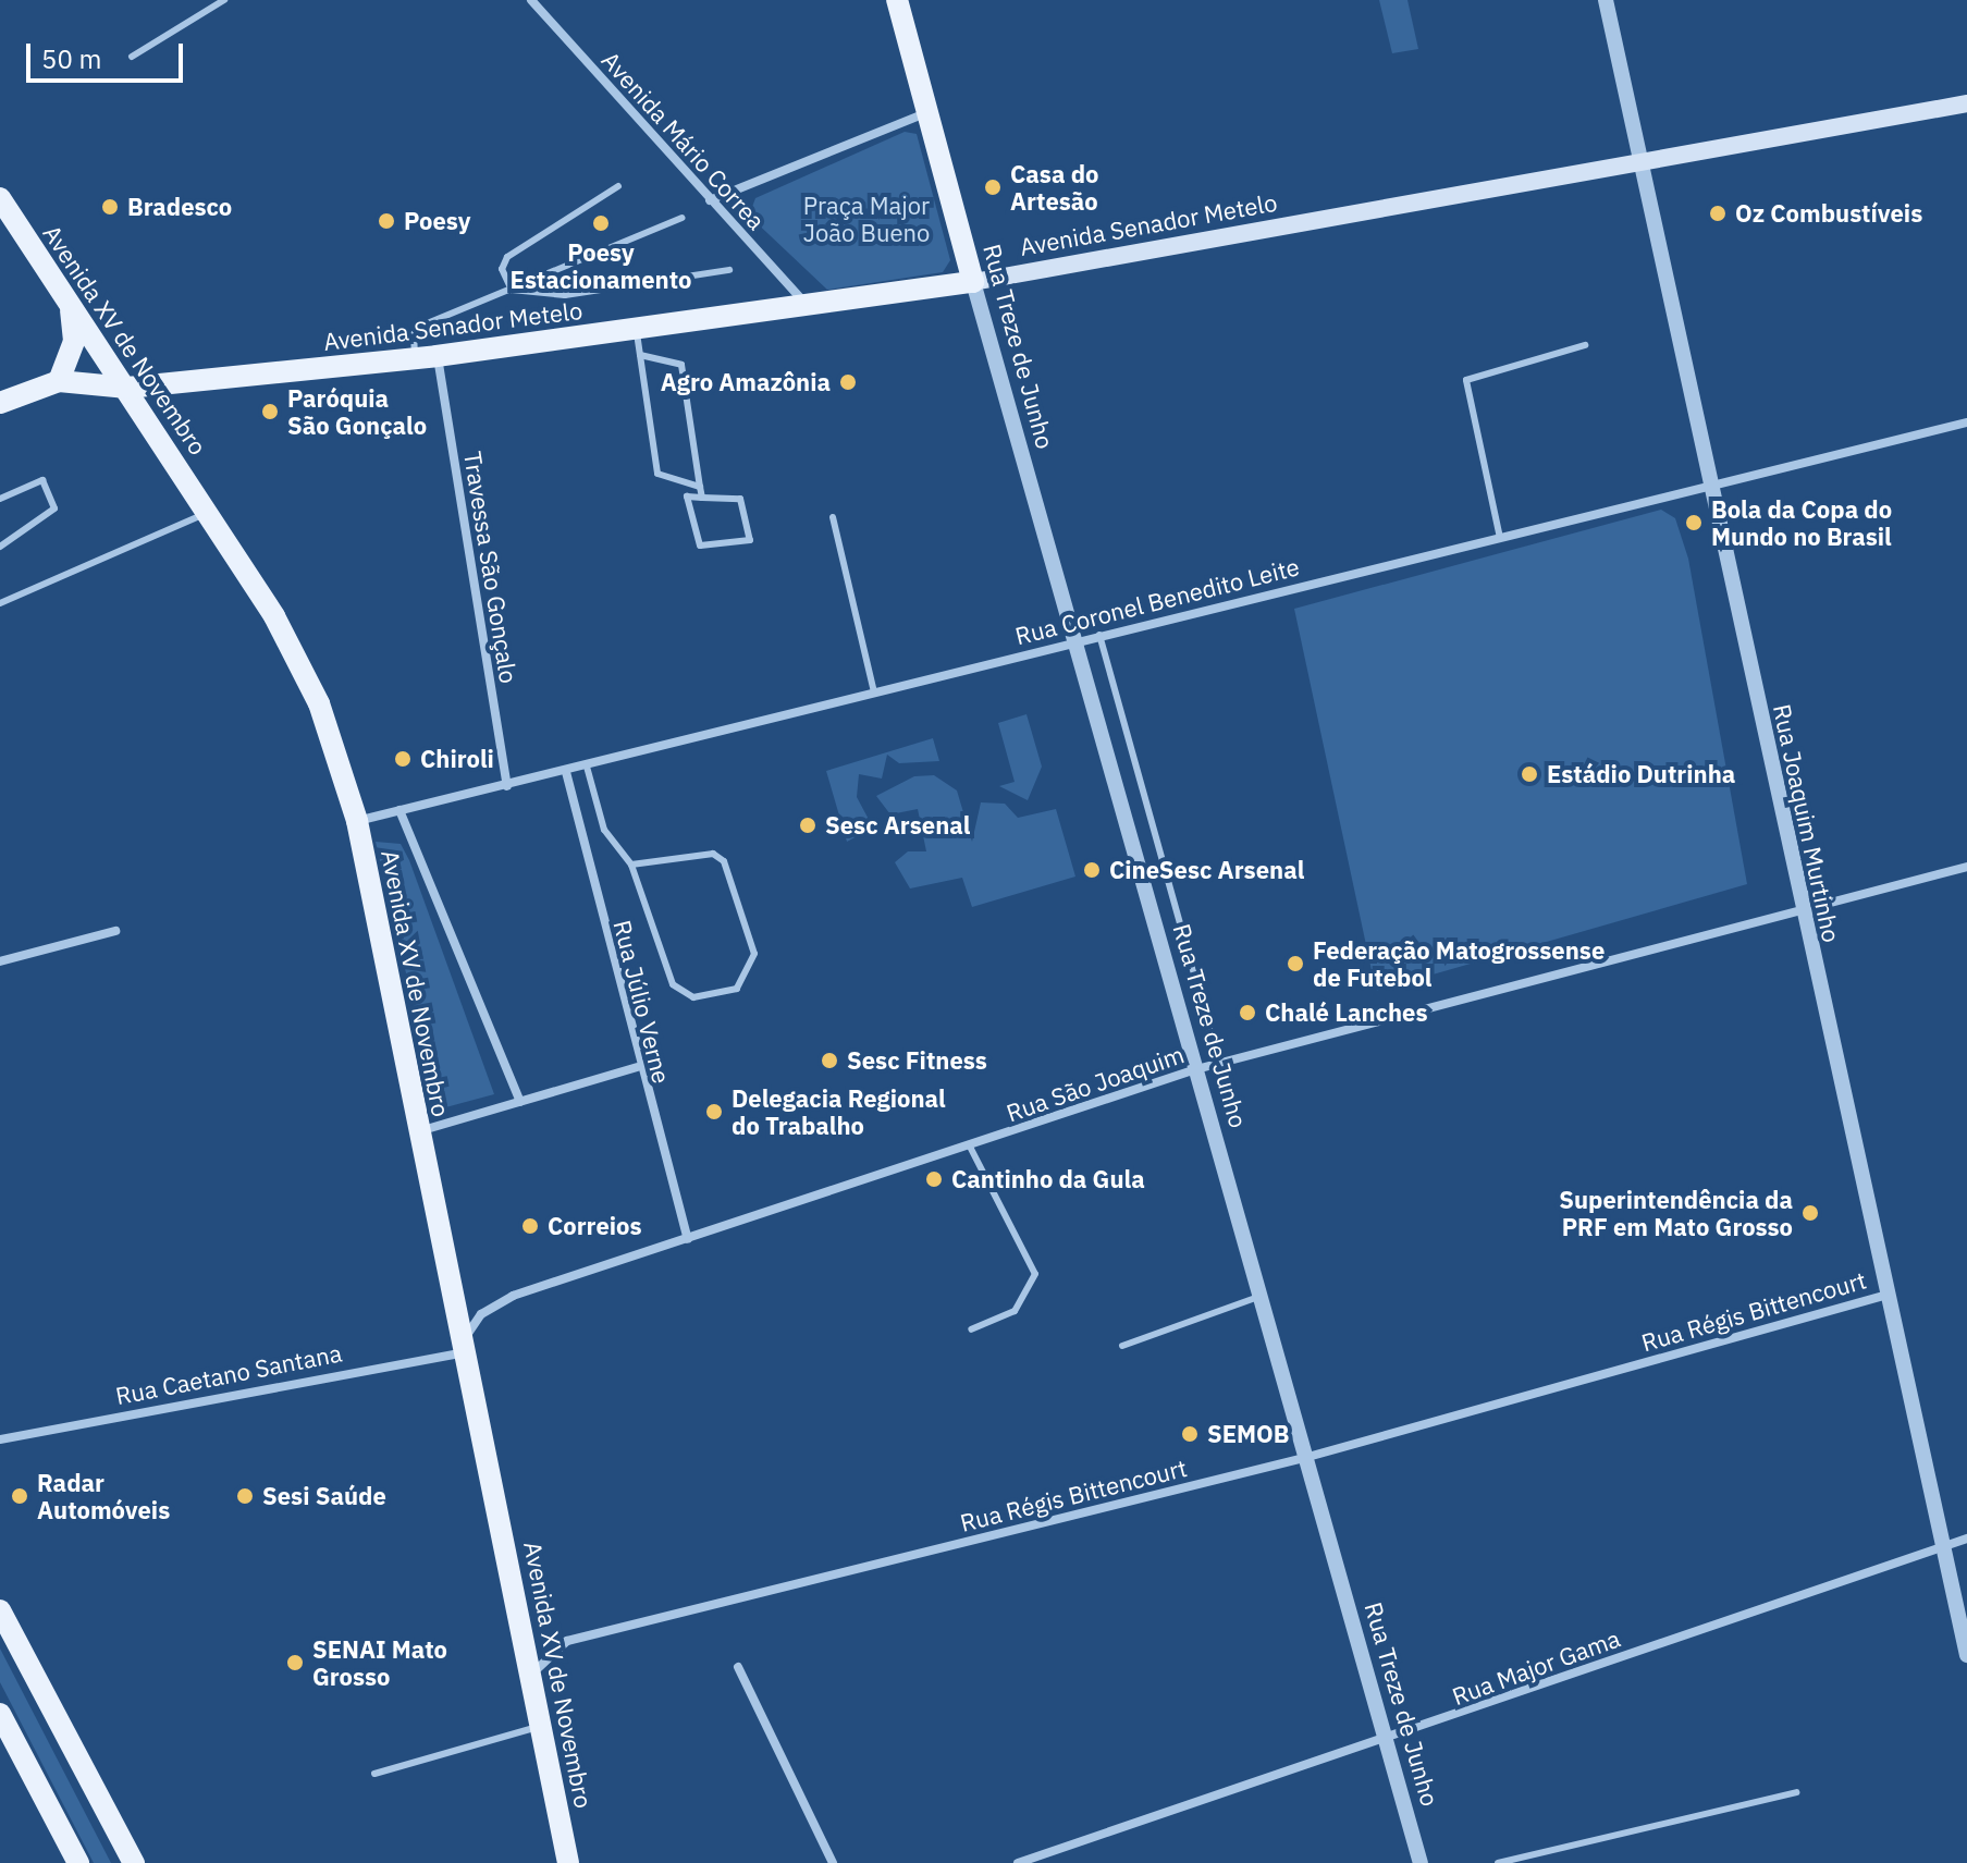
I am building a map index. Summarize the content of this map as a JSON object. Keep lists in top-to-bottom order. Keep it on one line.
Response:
{"streets":{"main road":["Avenida Senador Metelo","Avenida XV de Novembro","Rua Treze de Junho"],"street":["Avenida Mário Correa","Travessa São Gonçalo","Rua Coronel Benedito Leite","Rua Joaquim Murtinho","Rua Júlio Verne","Rua São Joaquim","Rua Régis Bittencourt","Rua Caetano Santana","Rua Major Gama"]},"crossings":[["Avenida Mário Correa","Avenida Senador Metelo"],["Avenida Senador Metelo","Avenida XV de Novembro"],["Avenida Senador Metelo","Rua Treze de Junho"],["Avenida Senador Metelo","Travessa São Gonçalo"],["Avenida Senador Metelo","Rua Joaquim Murtinho"],["Avenida XV de Novembro","Rua Coronel Benedito Leite"],["Avenida XV de Novembro","Rua São Joaquim"],["Avenida XV de Novembro","Rua Régis Bittencourt"],["Avenida XV de Novembro","Rua Caetano Santana"],["Rua Treze de Junho","Rua Coronel Benedito Leite"],["Rua Treze de Junho","Rua São Joaquim"],["Rua Treze de Junho","Rua Régis Bittencourt"],["Rua Treze de Junho","Rua Major Gama"],["Travessa São Gonçalo","Rua Coronel Benedito Leite"],["Rua Coronel Benedito Leite","Rua Joaquim Murtinho"],["Rua Coronel Benedito Leite","Rua Júlio Verne"],["Rua Joaquim Murtinho","Rua São Joaquim"],["Rua Joaquim Murtinho","Rua Régis Bittencourt"],["Rua Joaquim Murtinho","Rua Major Gama"],["Rua Júlio Verne","Rua São Joaquim"],["Rua São Joaquim","Rua Caetano Santana"]],"parks":["Praça Major João Bueno"],"places":["Casa do Artesão","Bradesco","Oz Combustíveis","Poesy","Poesy Estacionamento","Agro Amazônia","Paróquia São Gonçalo","Bola da Copa do Mundo no Brasil","Chiroli","Estádio Dutrinha","Sesc Arsenal","CineSesc Arsenal","Federação Matogrossense de Futebol","Chalé Lanches","Sesc Fitness","Delegacia Regional do Trabalho","Cantinho da Gula","Superintendência da PRF em Mato Grosso","Correios","SEMOB","Radar Automóveis","Sesi Saúde","SENAI Mato Grosso"],"scale_bar":"50 m"}
